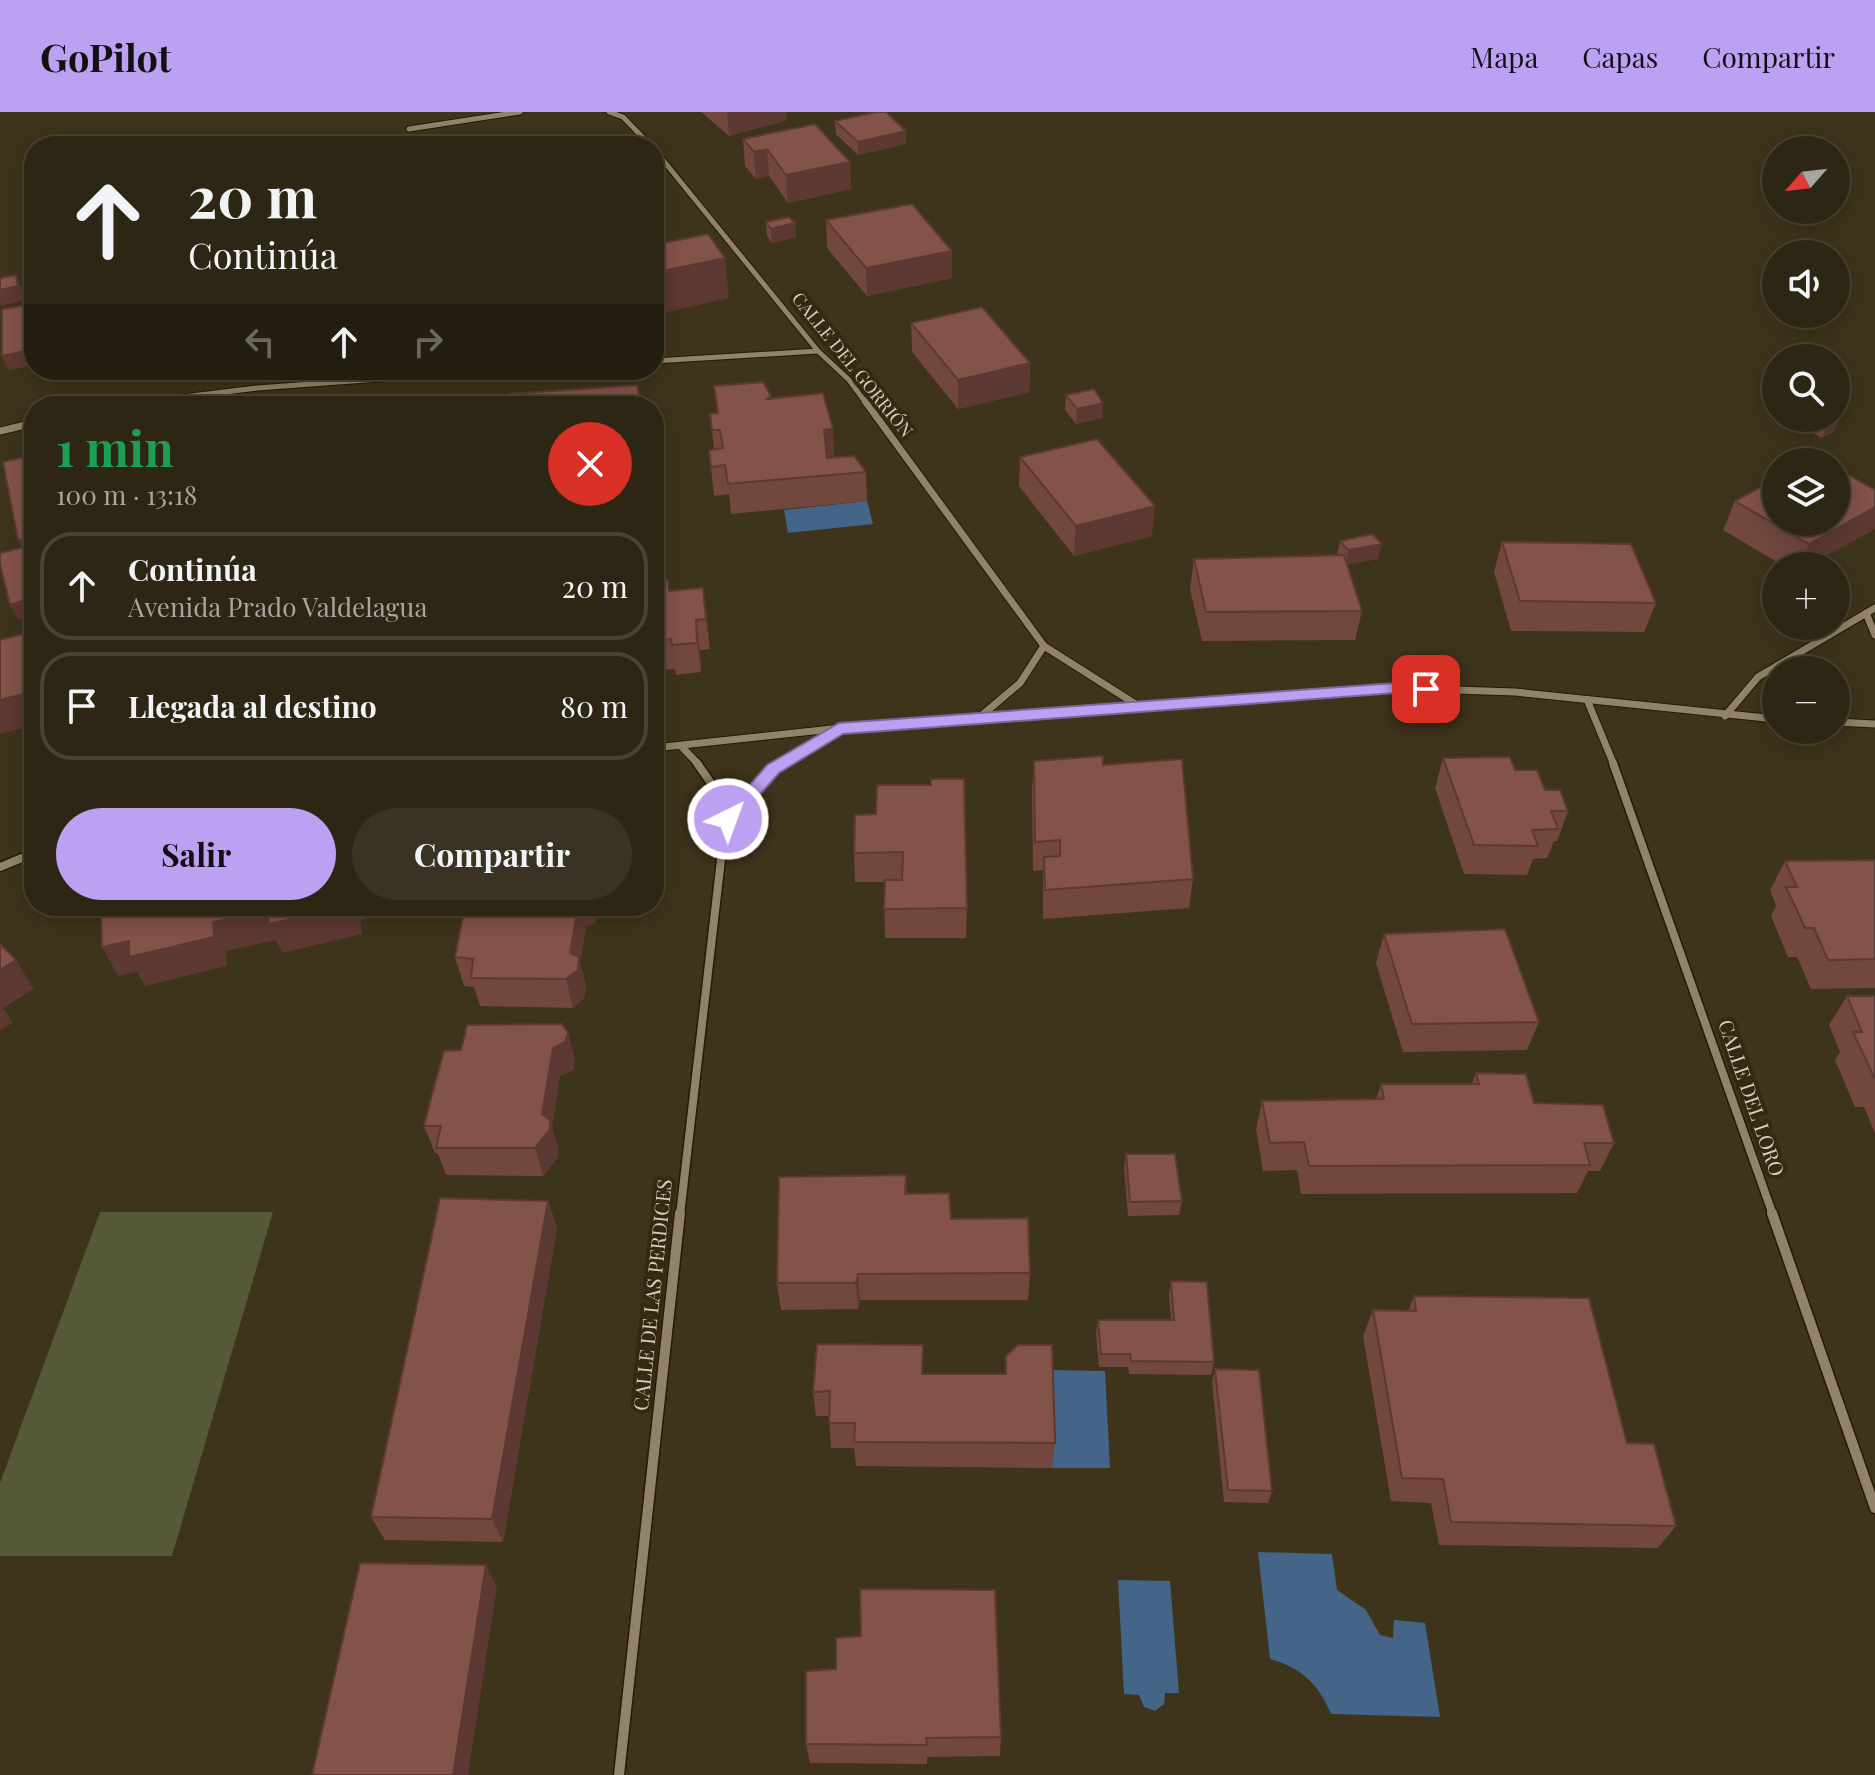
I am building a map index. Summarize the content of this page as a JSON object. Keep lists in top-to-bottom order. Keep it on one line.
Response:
{"streets":{"street":["CALLE DEL GORRIÓN","CALLE DEL LORO","CALLE DE LAS PERDICES"]},"north":"bottom left","page":{"header":"GoPilot","nav":["Mapa","Capas","Compartir"],"map_buttons":["+","−"],"turn":["20 m","Continúa"],"heading":["1 min","100 m · 13:18"],"list":[{"name":"Continúa","note":"Avenida Prado Valdelagua","value":"20 m"},{"name":"Llegada al destino","value":"80 m"}],"buttons":["Salir","Compartir"]}}
